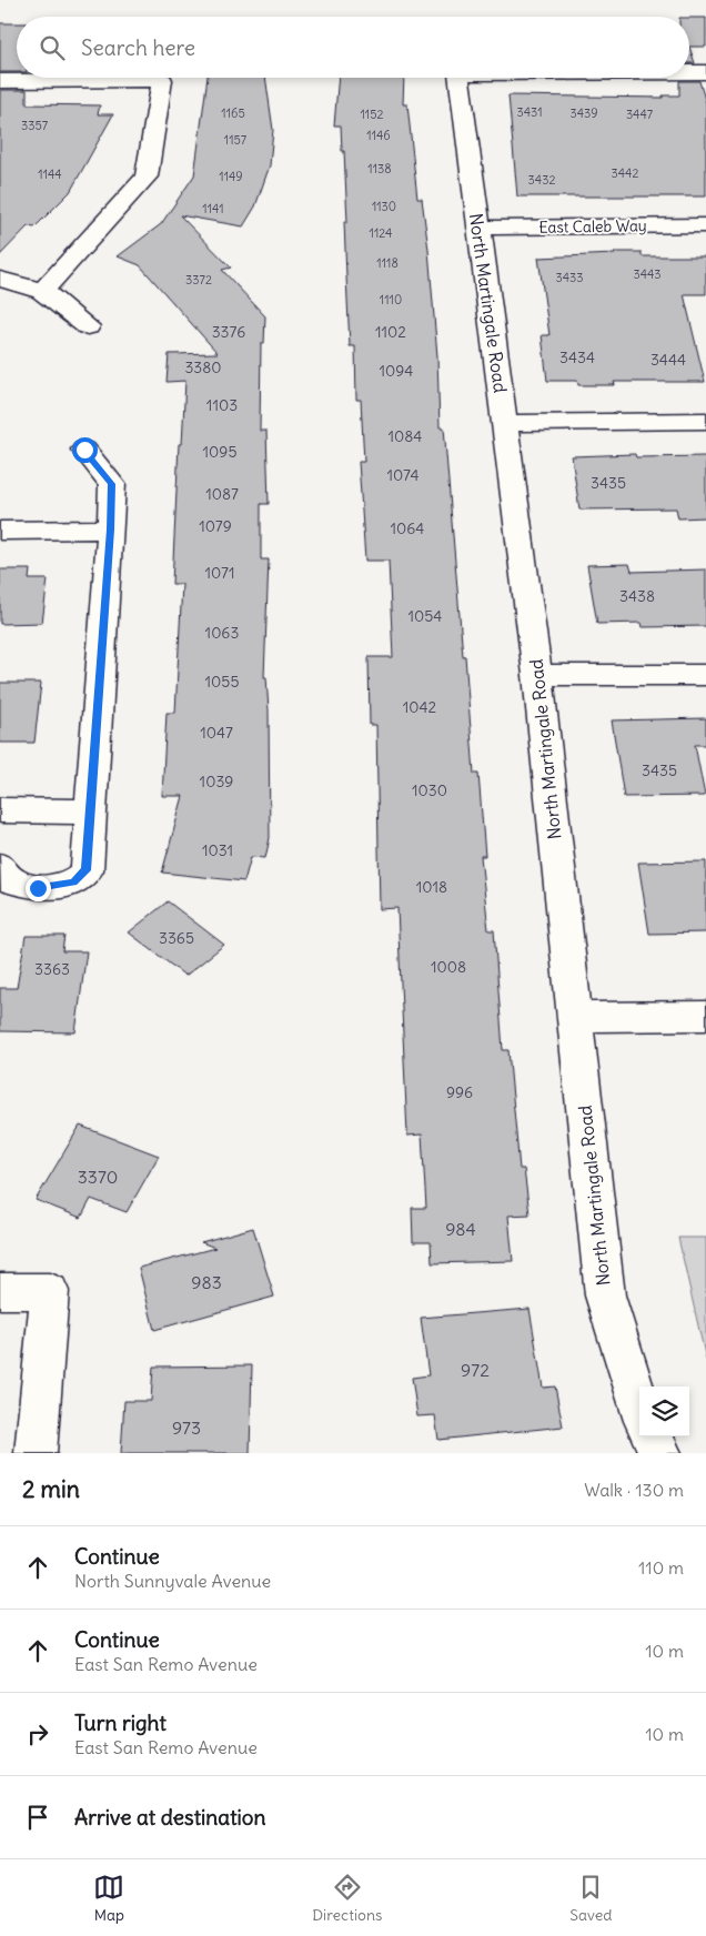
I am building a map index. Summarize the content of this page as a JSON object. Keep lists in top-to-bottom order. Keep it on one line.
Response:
{"streets":{"street":["East Caleb Way","North Martingale Road"]},"crossings":[["East Caleb Way","North Martingale Road"]],"house_numbers":["3431","1165","3439","1152","3447","3357","1146","1157","1138","3442","1144","1149","3432","1130","1141","1124","1118","3443","3433","3372","1110","3376","1102","3434","3444","3380","1094","1103","1084","1095","1074","3435","1087","1079","1064","1071","3438","1054","1063","1055","1042","1047","3435","1039","1030","1031","1018","3365","1008","3363","996","3370","984","983","972","973"],"page":{"search":"Search here","heading":["2 min","Walk · 130 m"],"list":[["Continue","North Sunnyvale Avenue","110 m"],["Continue","East San Remo Avenue","10 m"],["Turn right","East San Remo Avenue","10 m"],"Arrive at destination"],"nav":["Map","Directions","Saved"]}}
